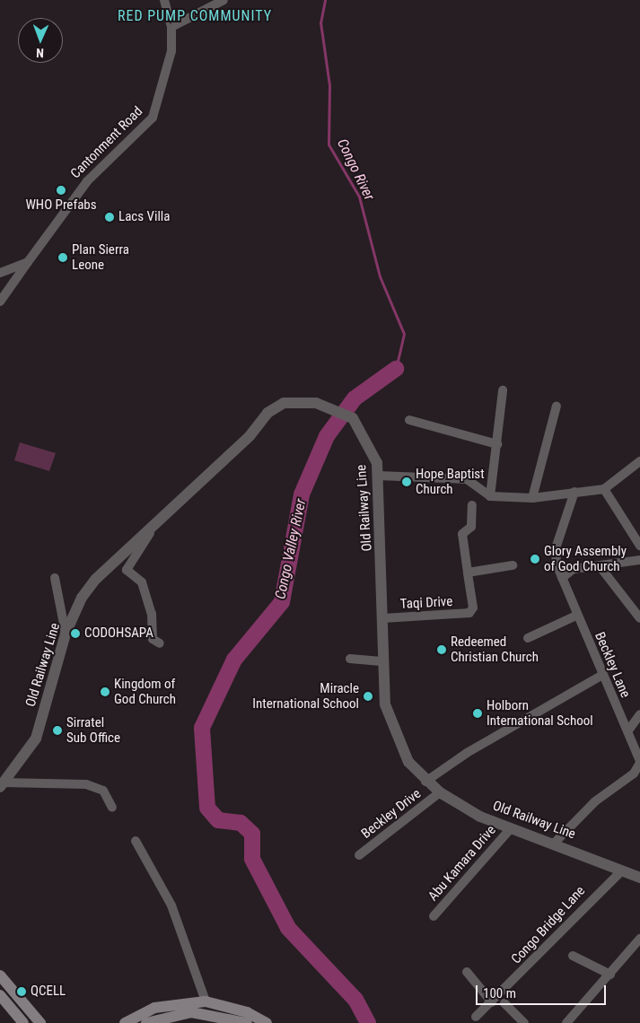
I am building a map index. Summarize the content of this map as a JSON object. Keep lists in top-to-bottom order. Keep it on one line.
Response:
{"streets":{"street":["Cantonment Road","Old Railway Line","Taqi Drive","Beckley Lane","Beckley Drive","Abu Kamara Drive","Congo Bridge Lane"]},"crossings":[["Old Railway Line","Taqi Drive"],["Old Railway Line","Beckley Lane"],["Old Railway Line","Beckley Drive"],["Old Railway Line","Abu Kamara Drive"],["Old Railway Line","Congo Bridge Lane"]],"districts":["RED PUMP COMMUNITY"],"water":["Congo River","Congo Valley River"],"places":["WHO Prefabs","Lacs Villa","Plan Sierra Leone","Hope Baptist Church","Glory Assembly of God Church","CODOHSAPA","Redeemed Christian Church","Kingdom of God Church","Miracle International School","Holborn International School","Sirratel Sub Office","QCELL"],"scale_bar":"100 m","north":"bottom"}
